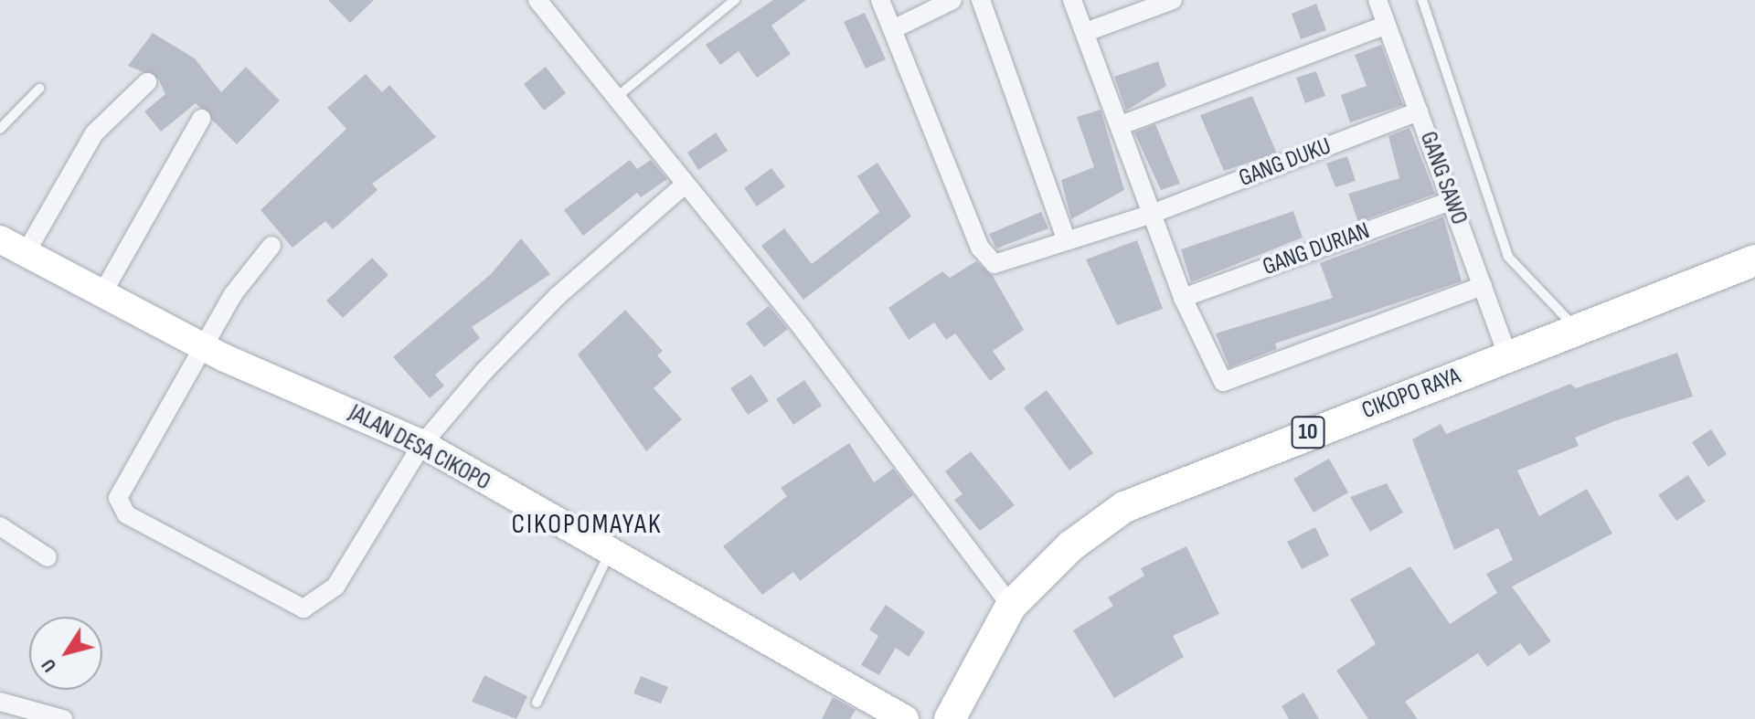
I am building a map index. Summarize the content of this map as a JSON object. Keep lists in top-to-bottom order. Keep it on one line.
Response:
{"streets":{"highway":["CIKOPO RAYA","10"],"main road":["JALAN DESA CIKOPO"],"street":["GANG DUKU","GANG SAWO","GANG DURIAN"]},"crossings":[["GANG DUKU","GANG SAWO"],["GANG SAWO","GANG DURIAN"],["GANG SAWO","CIKOPO RAYA"]],"districts":["CIKOPOMAYAK"],"north":"bottom left"}
